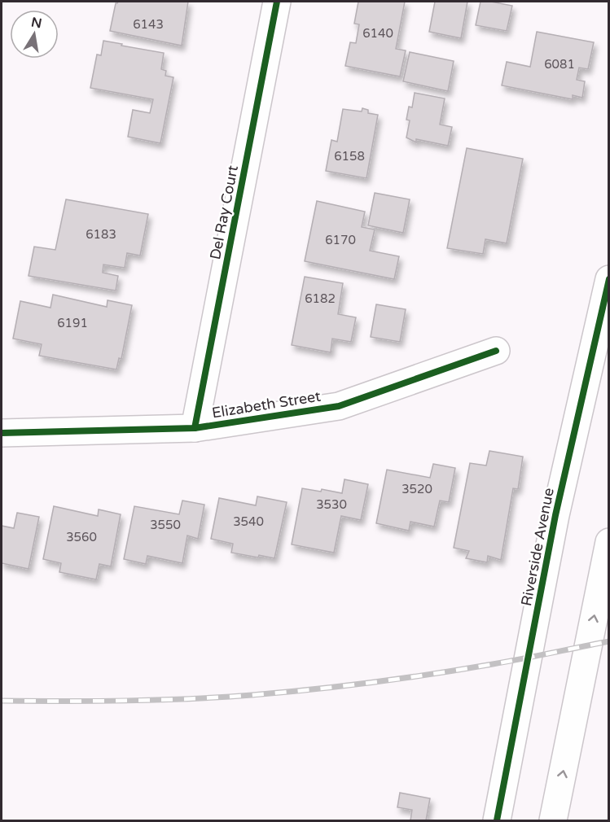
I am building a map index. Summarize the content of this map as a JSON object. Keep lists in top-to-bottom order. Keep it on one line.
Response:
{"streets":{"street":["Del Ray Court","Elizabeth Street","Riverside Avenue"]},"crossings":[["Del Ray Court","Elizabeth Street"]],"house_numbers":["6143","6140","6081","6158","6183","6170","6182","6191","3520","3530","3540","3550","3560"],"north":"top"}
